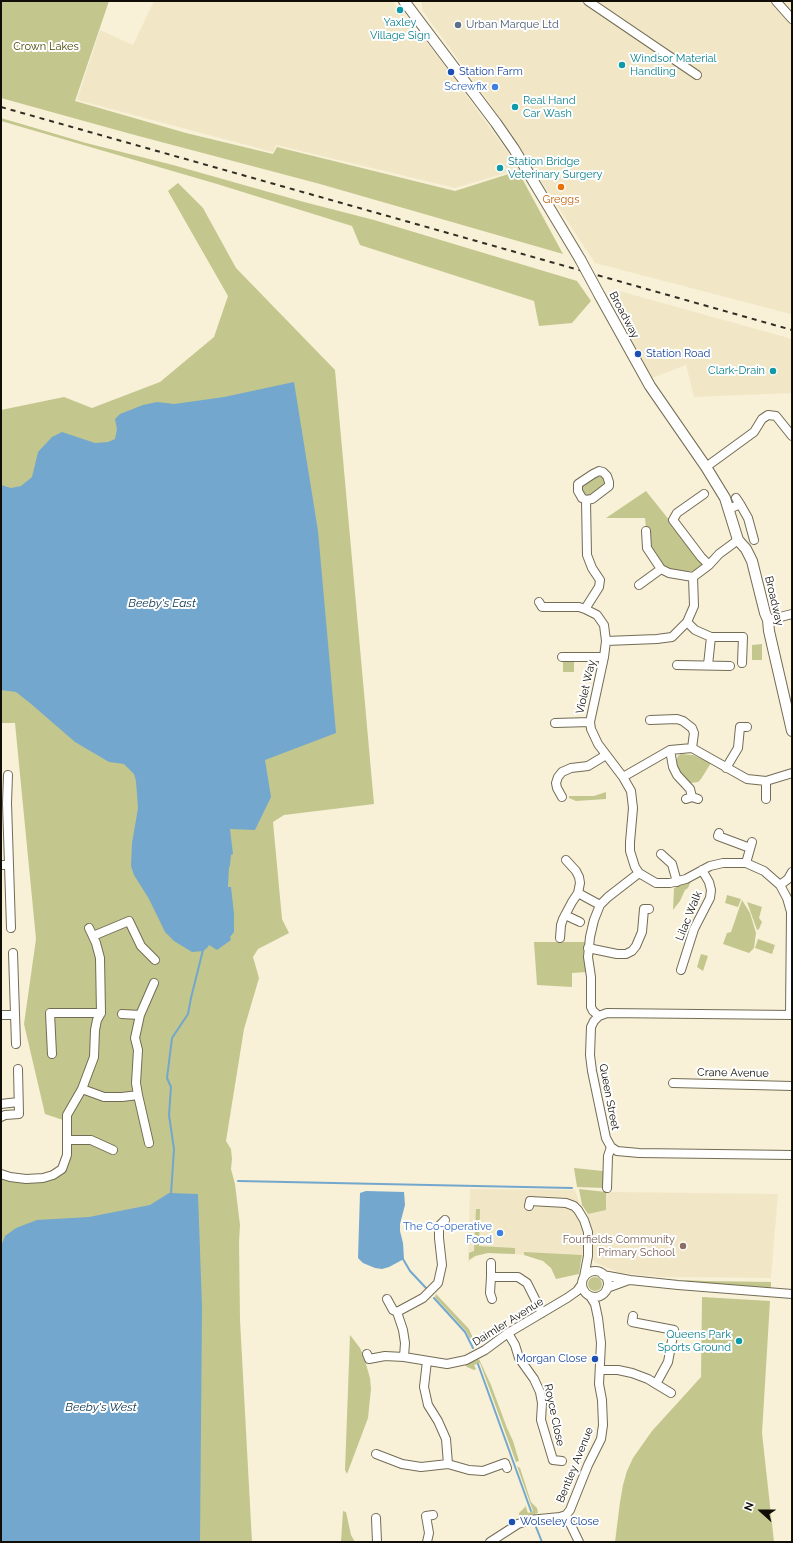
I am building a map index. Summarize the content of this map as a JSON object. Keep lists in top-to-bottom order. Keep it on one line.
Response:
{"streets":{"main road":["Broadway"],"street":["Violet Way","Lilac Walk","Crane Avenue","Queen Street","Daimler Avenue","Royce Close","Bentley Avenue"]},"crossings":[["Daimler Avenue","Royce Close"],["Daimler Avenue","Bentley Avenue"]],"water":["Beeby's East","Beeby's West"],"parks":["Crown Lakes"],"places":["Yaxley Village Sign","Urban Marque Ltd","Windsor Material Handling","Station Farm","Screwfix","Real Hand Car Wash","Station Bridge Veterinary Surgery","Greggs","Station Road","Clark-Drain","The Co-operative Food","Fourfields Community Primary School","Queens Park Sports Ground","Morgan Close","Wolseley Close"],"north":"left"}
